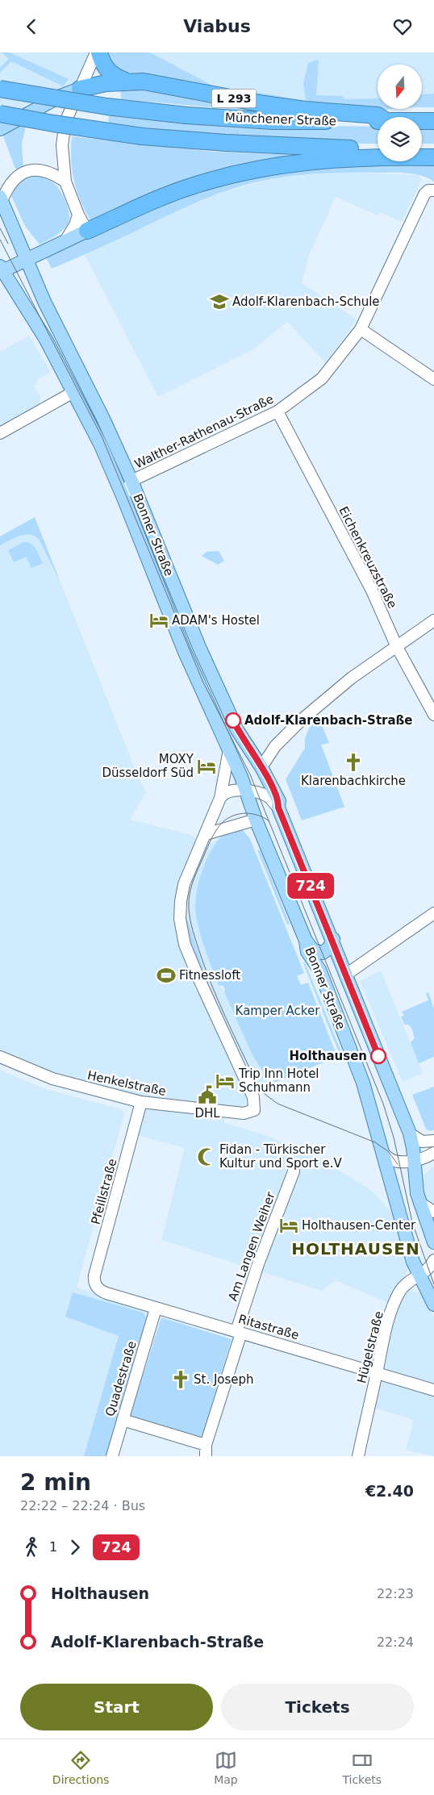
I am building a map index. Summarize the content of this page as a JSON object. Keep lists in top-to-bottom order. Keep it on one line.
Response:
{"streets":{"highway":["L 293","Münchener Straße"],"main road":["Bonner Straße"],"street":["Walther-Rathenau-Straße","Eichenkreuzstraße","Henkelstraße","Pfeillstraße","Am Langen Weiher","Ritastraße","Hügelstraße","Quadestraße"]},"crossings":[["Walther-Rathenau-Straße","Bonner Straße"],["Walther-Rathenau-Straße","Eichenkreuzstraße"],["Bonner Straße","Hügelstraße"],["Henkelstraße","Pfeillstraße"],["Pfeillstraße","Ritastraße"],["Am Langen Weiher","Ritastraße"],["Ritastraße","Hügelstraße"],["Ritastraße","Quadestraße"]],"districts":["HOLTHAUSEN"],"parks":["Kamper Acker"],"places":{"school or university":["Adolf-Klarenbach-Schule"],"hotel":["ADAM's Hostel","MOXY Düsseldorf Süd","Trip Inn Hotel Schuhmann","Holthausen-Center"],"other":["Adolf-Klarenbach-Straße","Holthausen"],"church":["Klarenbachkirche","St. Joseph"],"sports":["Fitnessloft"],"public building":["DHL"],"mosque":["Fidan - Türkischer Kultur und Sport e.V"]},"lines":["bus line 724"],"north":"bottom","page":{"header":"Viabus","on_map":"724","heading":["2 min","22:22 – 22:24 · Bus","€2.40"],"legs":["1","724"],"list":[{"name":"Holthausen","value":"22:23"},{"name":"Adolf-Klarenbach-Straße","value":"22:24"}],"buttons":["Start","Tickets"],"tabs":["Directions","Map","Tickets"]}}
